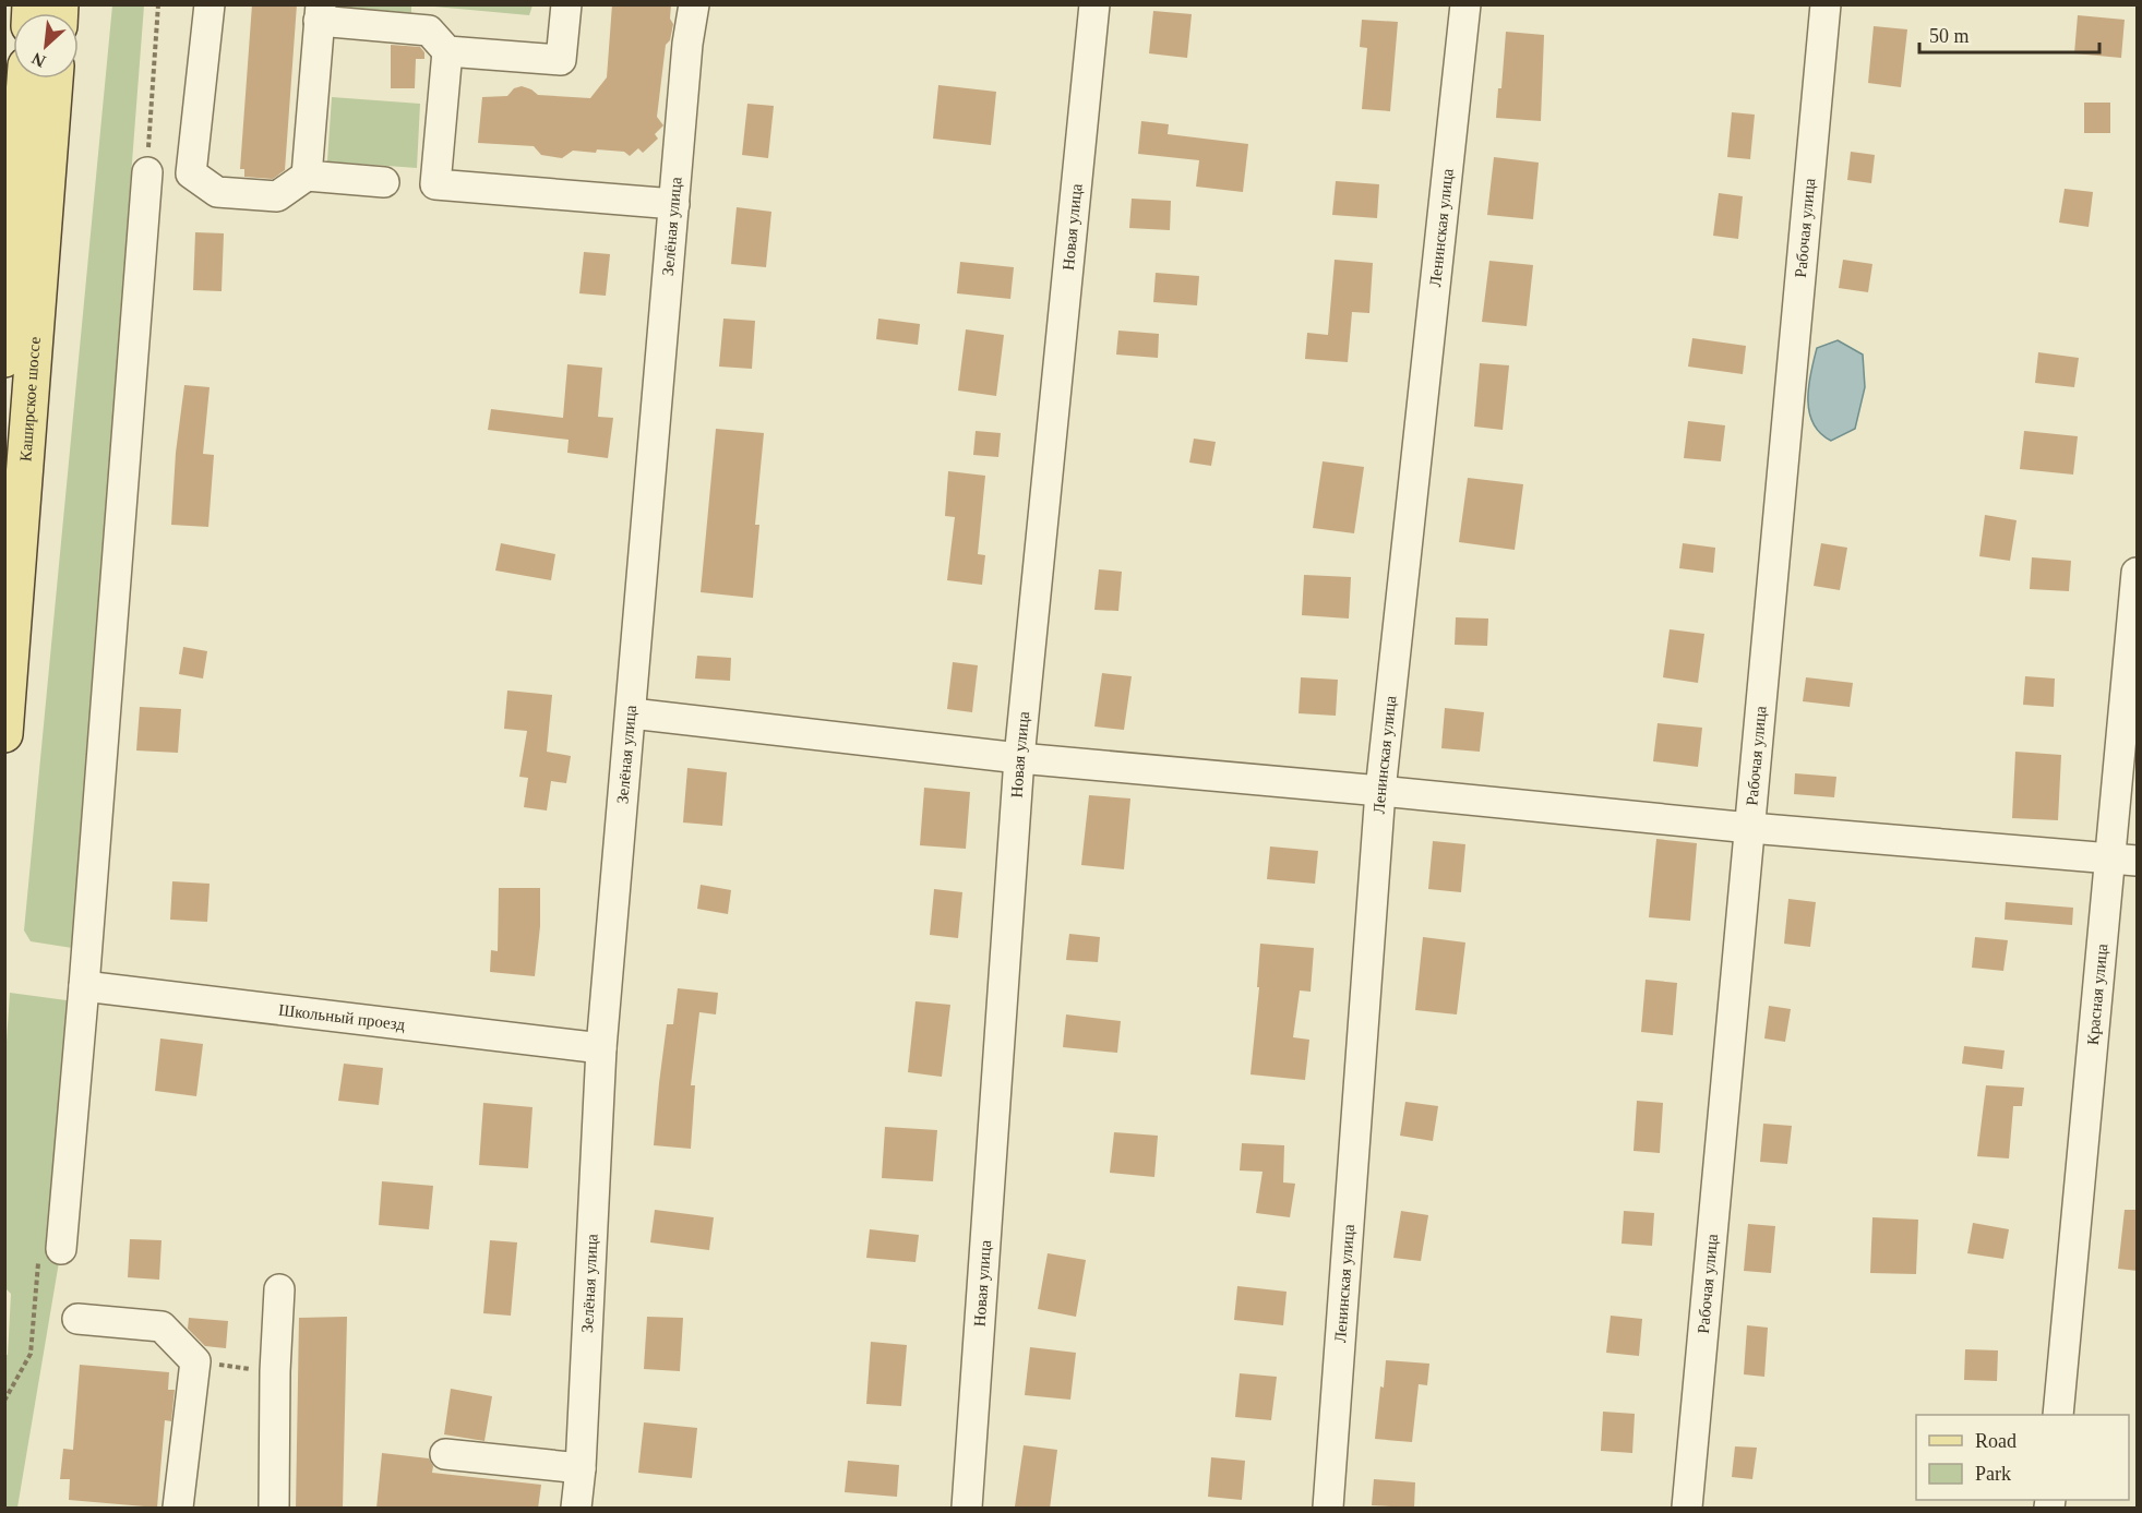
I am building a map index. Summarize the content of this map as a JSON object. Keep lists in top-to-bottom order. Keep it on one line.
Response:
{"streets":{"main road":["Каширское шоссе"],"street":["Зелёная улица","Новая улица","Ленинская улица","Рабочая улица","Красная улица","Школьный проезд"]},"crossings":[["Зелёная улица","Школьный проезд"]],"legend":["Road","Park"],"scale_bar":"50 m","north":"bottom left"}
